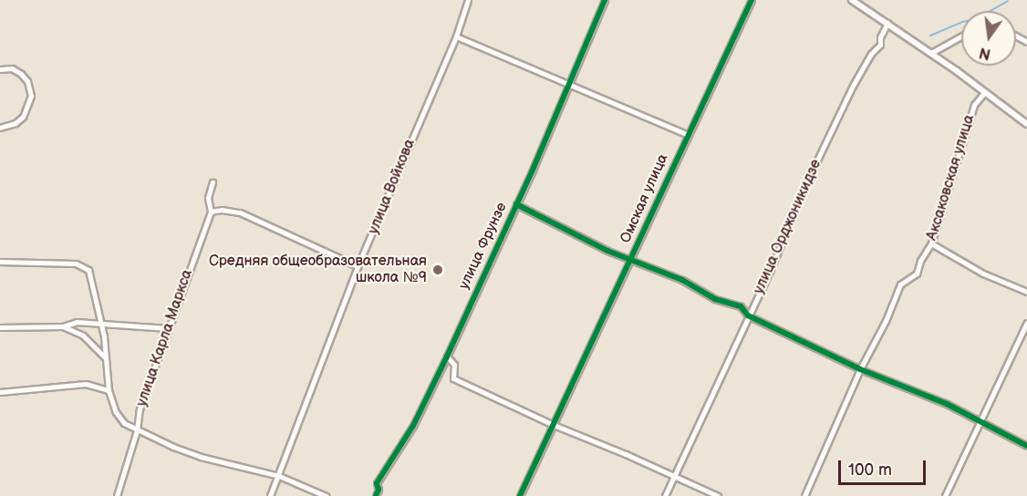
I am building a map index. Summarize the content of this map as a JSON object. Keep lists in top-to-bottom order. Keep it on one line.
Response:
{"streets":{"street":["Аксаковская улица","улица Войкова","Омская улица","улица Орджоникидзе","улица Фрунзе","улица Карла Маркса"]},"places":["Средняя общеобразовательная школа №9"],"scale_bar":"100 m","north":"bottom"}
